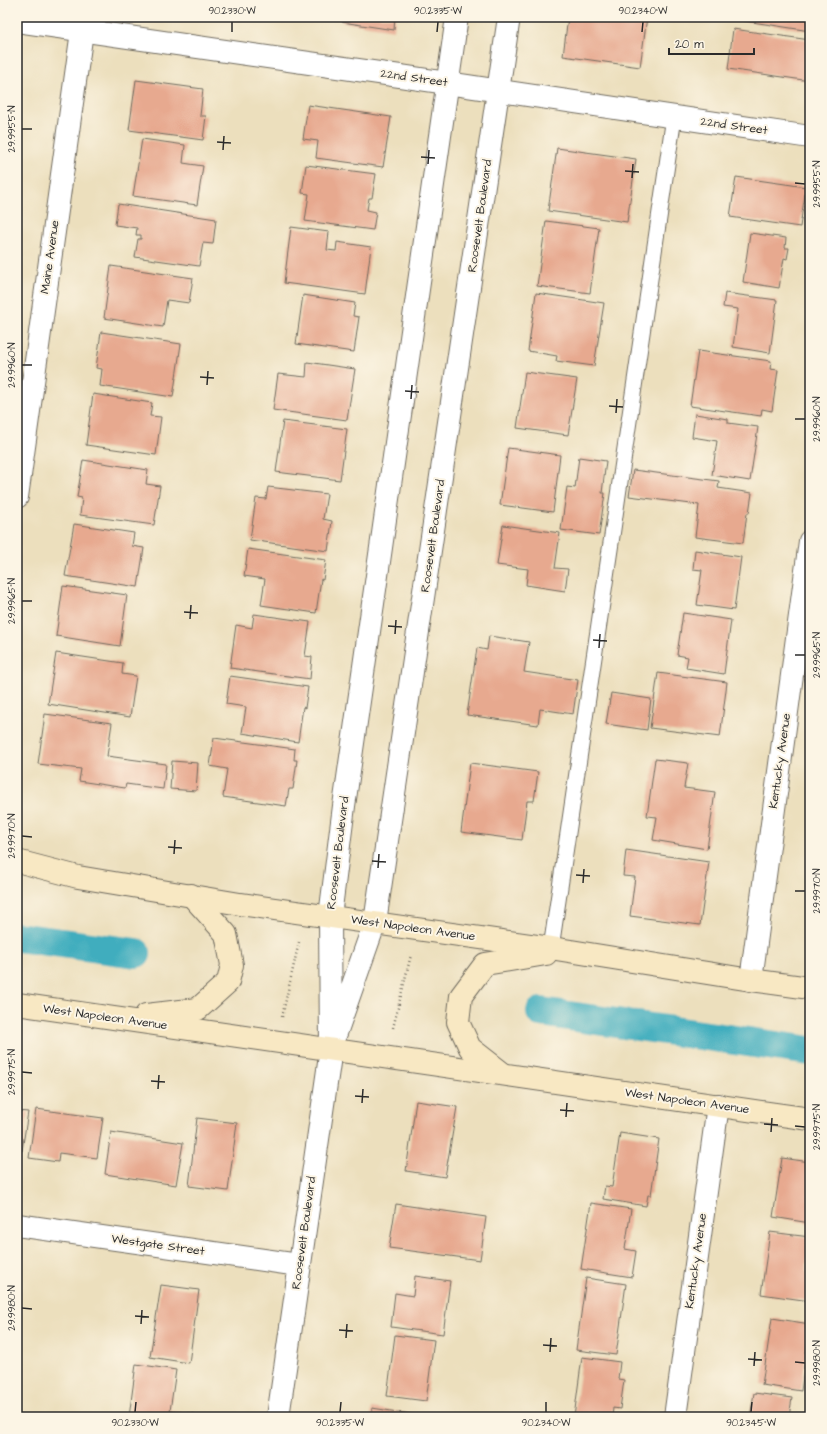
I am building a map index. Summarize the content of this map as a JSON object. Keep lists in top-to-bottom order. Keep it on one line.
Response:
{"streets":{"main road":["West Napoleon Avenue"],"street":["22nd Street","Roosevelt Boulevard","Maine Avenue","Kentucky Avenue","Westgate Street"]},"crossings":[["22nd Street","Roosevelt Boulevard"],["22nd Street","Maine Avenue"],["Roosevelt Boulevard","West Napoleon Avenue"],["Roosevelt Boulevard","Westgate Street"],["Kentucky Avenue","West Napoleon Avenue"]],"scale_bar":"20 m","coordinates":["90.2330°W","90.2335°W","90.2340°W","29.9955°N","29.9960°N","29.9965°N","29.9970°N","29.9975°N","29.9980°N","90.2345°W"]}
